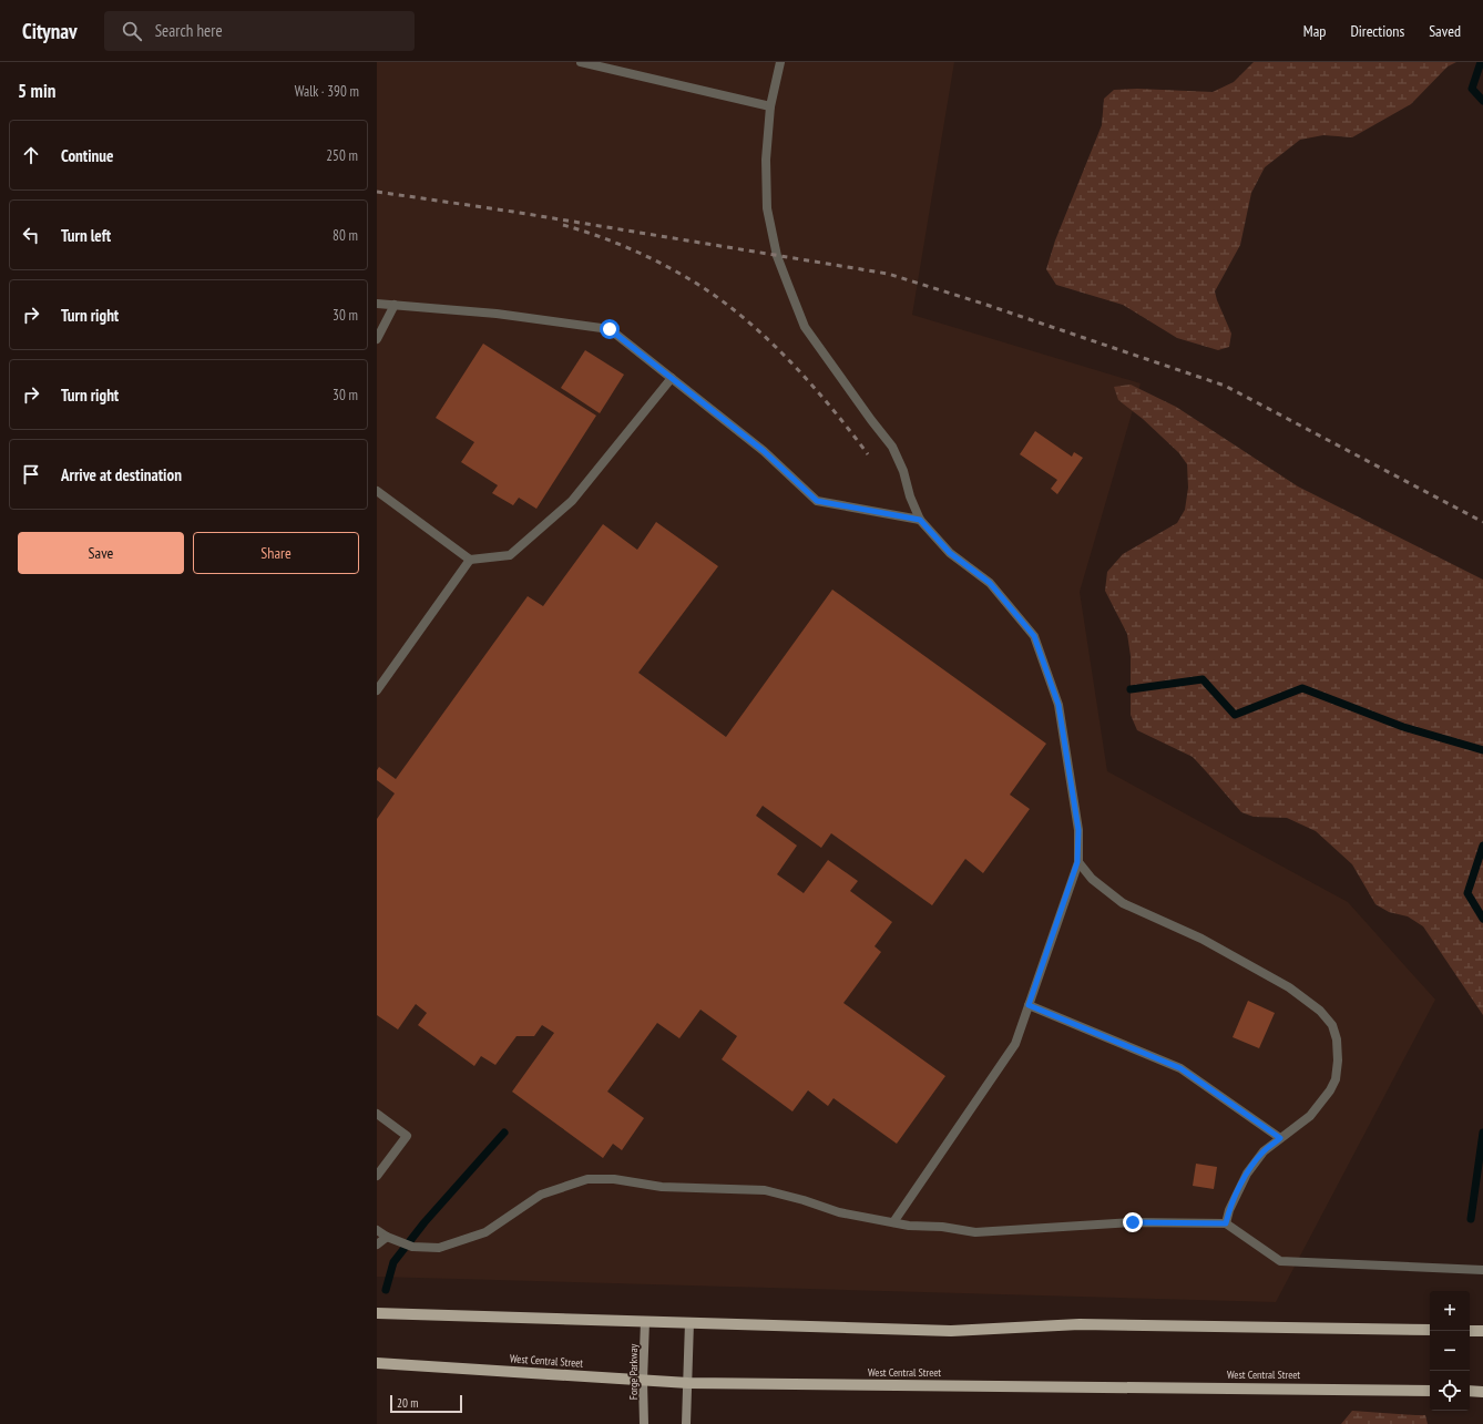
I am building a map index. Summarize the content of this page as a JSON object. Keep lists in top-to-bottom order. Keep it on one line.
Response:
{"streets":{"main road":["West Central Street"],"street":["Forge Parkway"]},"crossings":[["West Central Street","Forge Parkway"]],"scale_bar":"20 m","page":{"header":"Citynav","search":"Search here","nav":["Map","Directions","Saved"],"heading":["5 min","Walk · 390 m"],"list":[["Continue","250 m"],["Turn left","80 m"],["Turn right","30 m"],["Turn right","30 m"],"Arrive at destination"],"buttons":["Save","Share"],"map_buttons":["+","−"],"scale":"20 m"}}
